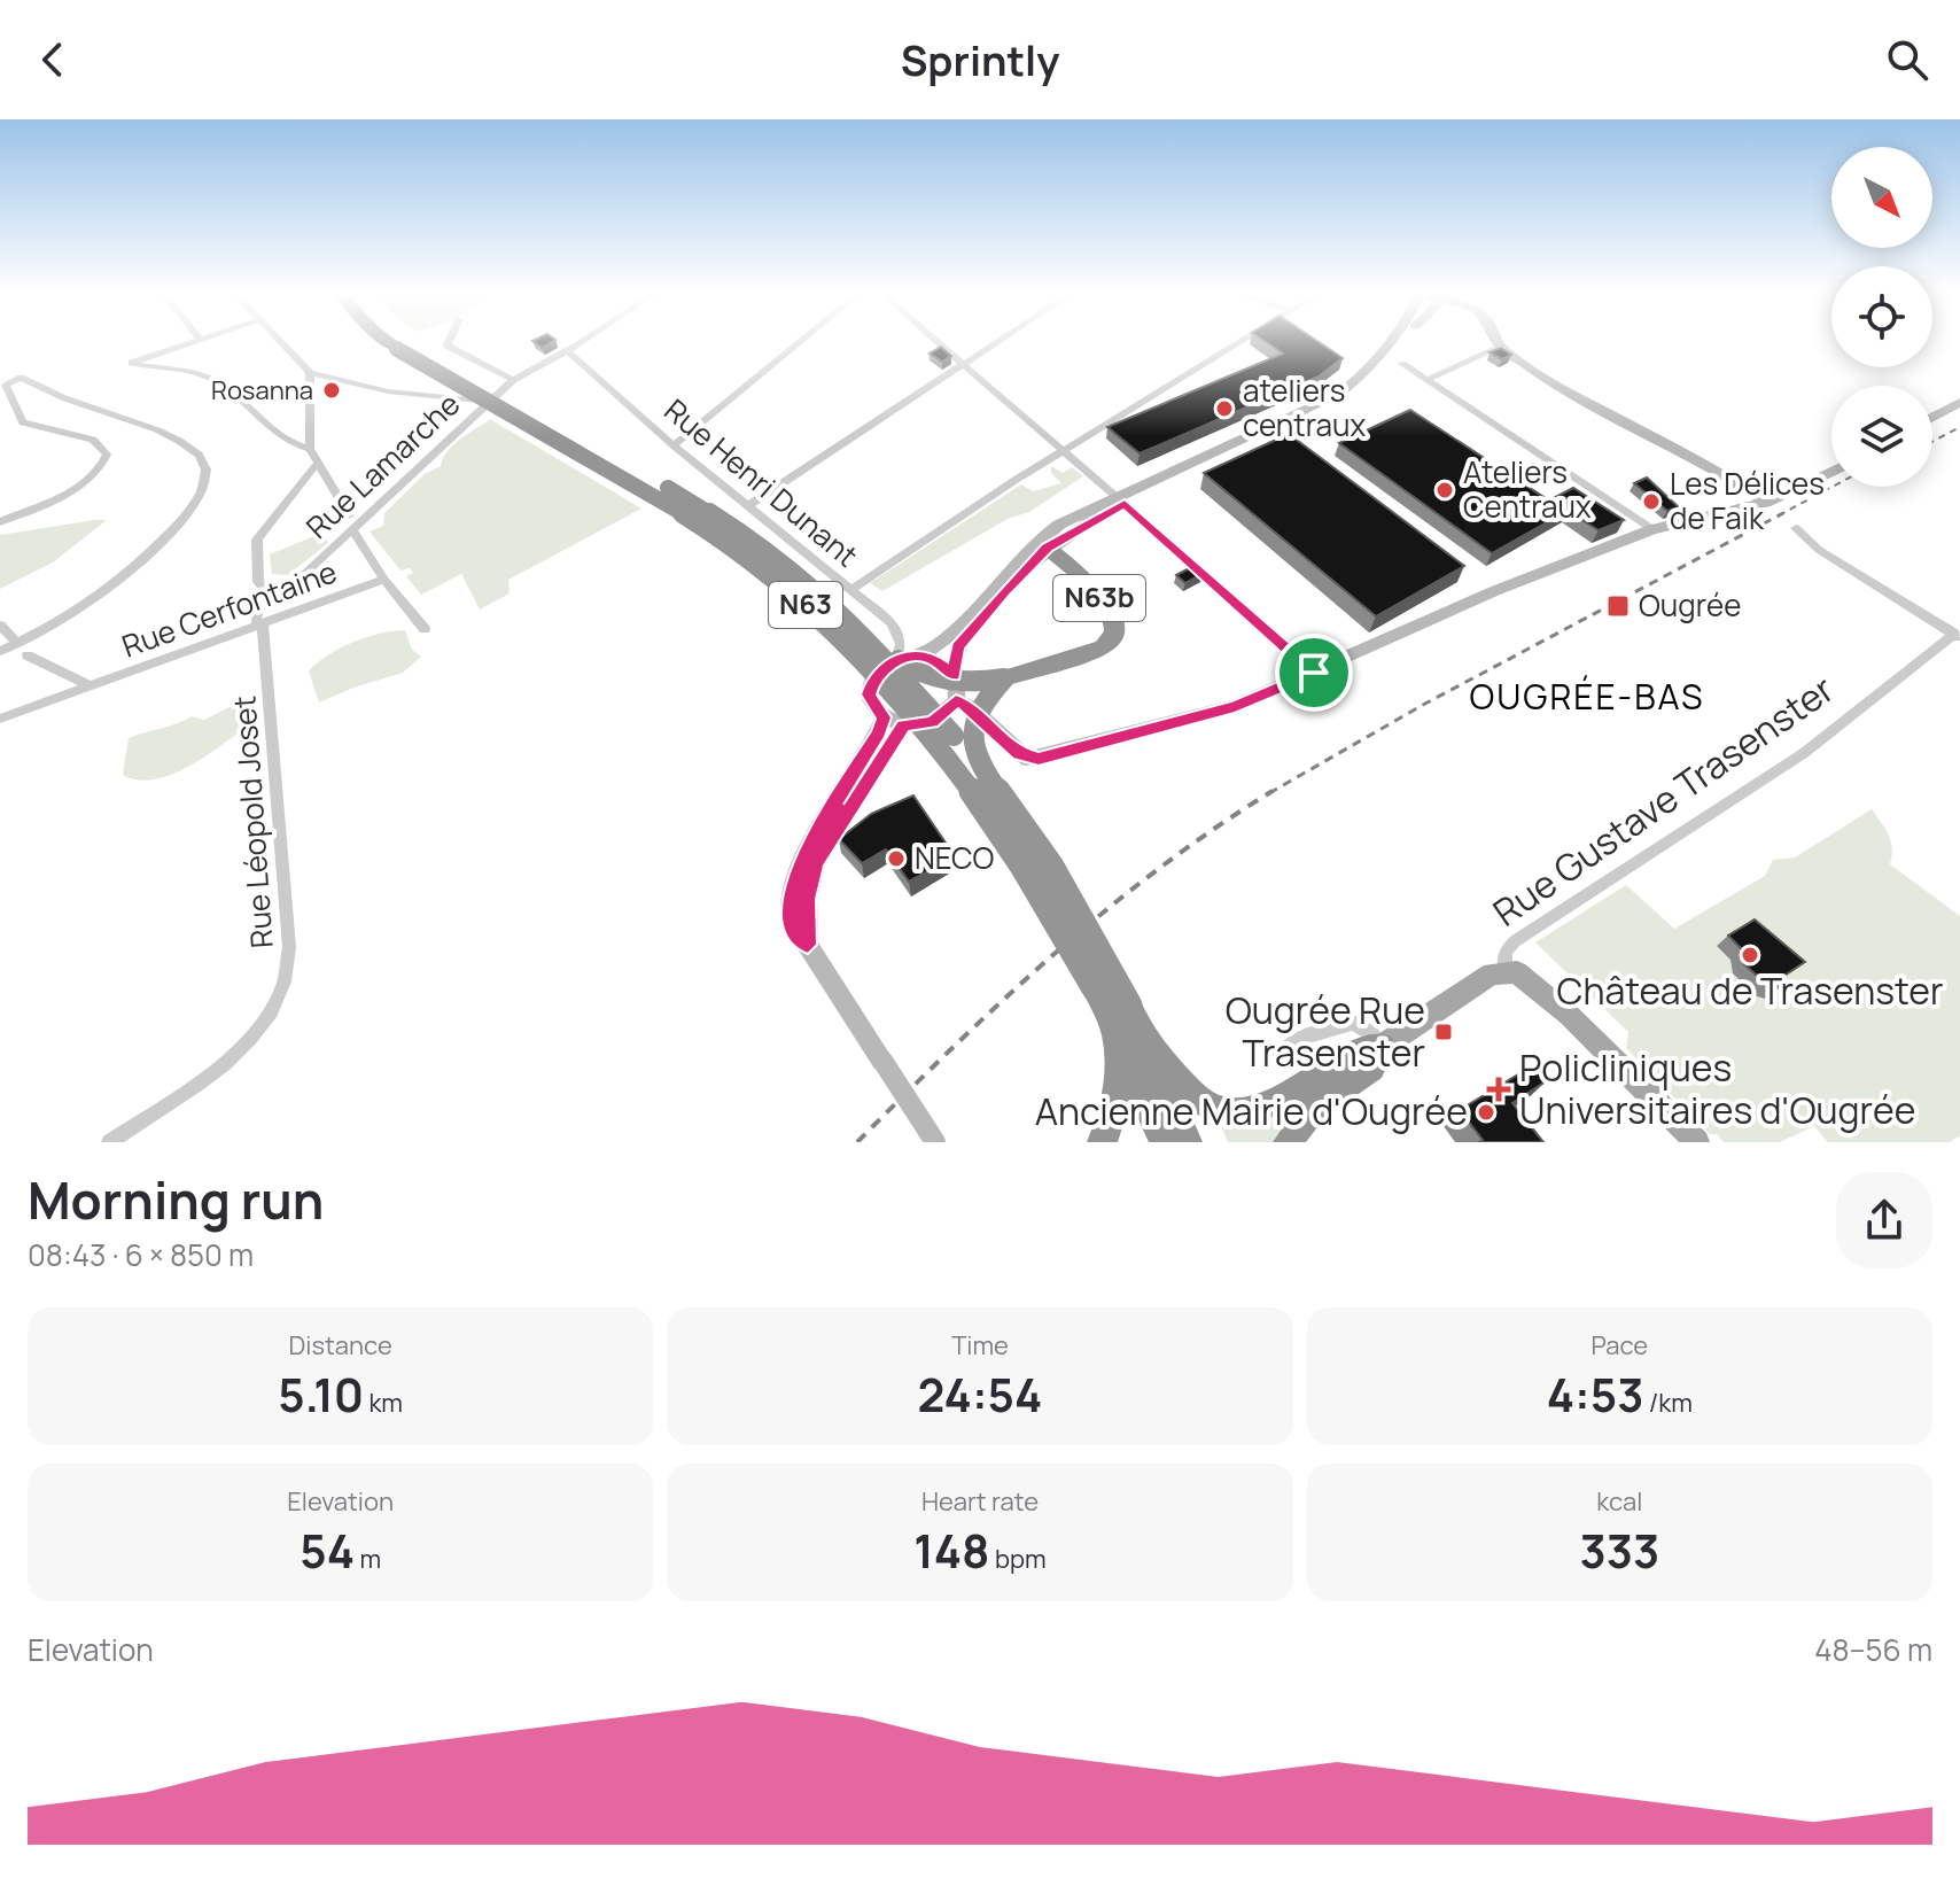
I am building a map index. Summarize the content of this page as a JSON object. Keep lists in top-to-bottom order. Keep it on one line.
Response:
{"streets":{"highway":["N63b","N63"],"main road":["Rue Gustave Trasenster"],"street":["Rue Lamarche","Rue Henri Dunant","Rue Cerfontaine","Rue Léopold Joset"]},"crossings":[["Rue Lamarche","Rue Henri Dunant"],["Rue Lamarche","Rue Cerfontaine"],["Rue Lamarche","Rue Léopold Joset"],["Rue Henri Dunant","N63"],["Rue Cerfontaine","Rue Léopold Joset"]],"districts":["OUGRÉE-BAS"],"places":{"other":["Rosanna","ateliers centraux","Ateliers Centraux","Les Délices de Faik","NECO","Château de Trasenster","Ancienne Mairie d'Ougrée"],"transit":["Ougrée","Ougrée Rue Trasenster"],"health":["Policliniques Universitaires d'Ougrée"]},"north":"bottom right","page":{"header":"Sprintly","heading":["Morning run","08:43 · 6 × 850 m"],"stats":[["Distance","5.10 km"],["Time","24:54"],["Pace","4:53 /km"],["Elevation","54 m"],["Heart rate","148 bpm"],["kcal","333"]],"chart":["Elevation","48–56 m"]}}
